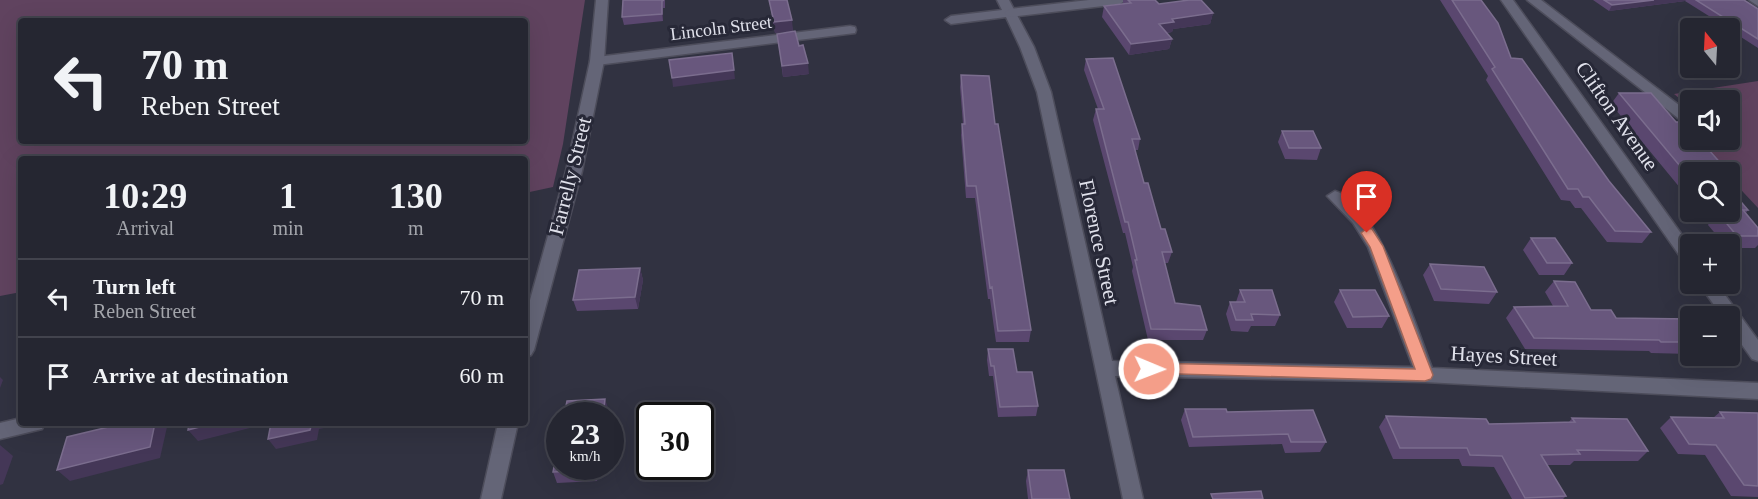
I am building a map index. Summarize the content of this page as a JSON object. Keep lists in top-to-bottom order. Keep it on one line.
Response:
{"streets":{"street":["Lincoln Street","Clifton Avenue","Farrelly Street","Florence Street","Hayes Street"]},"crossings":[["Lincoln Street","Farrelly Street"],["Florence Street","Hayes Street"]],"north":"top","page":{"map_buttons":["+","−"],"turn":["70 m","Reben Street"],"eta":["10:29","Arrival","1","min","130","m"],"list":[{"name":"Turn left","note":"Reben Street","value":"70 m"},{"name":"Arrive at destination","value":"60 m"}],"speed":"23 km/h","limit":"30"}}
